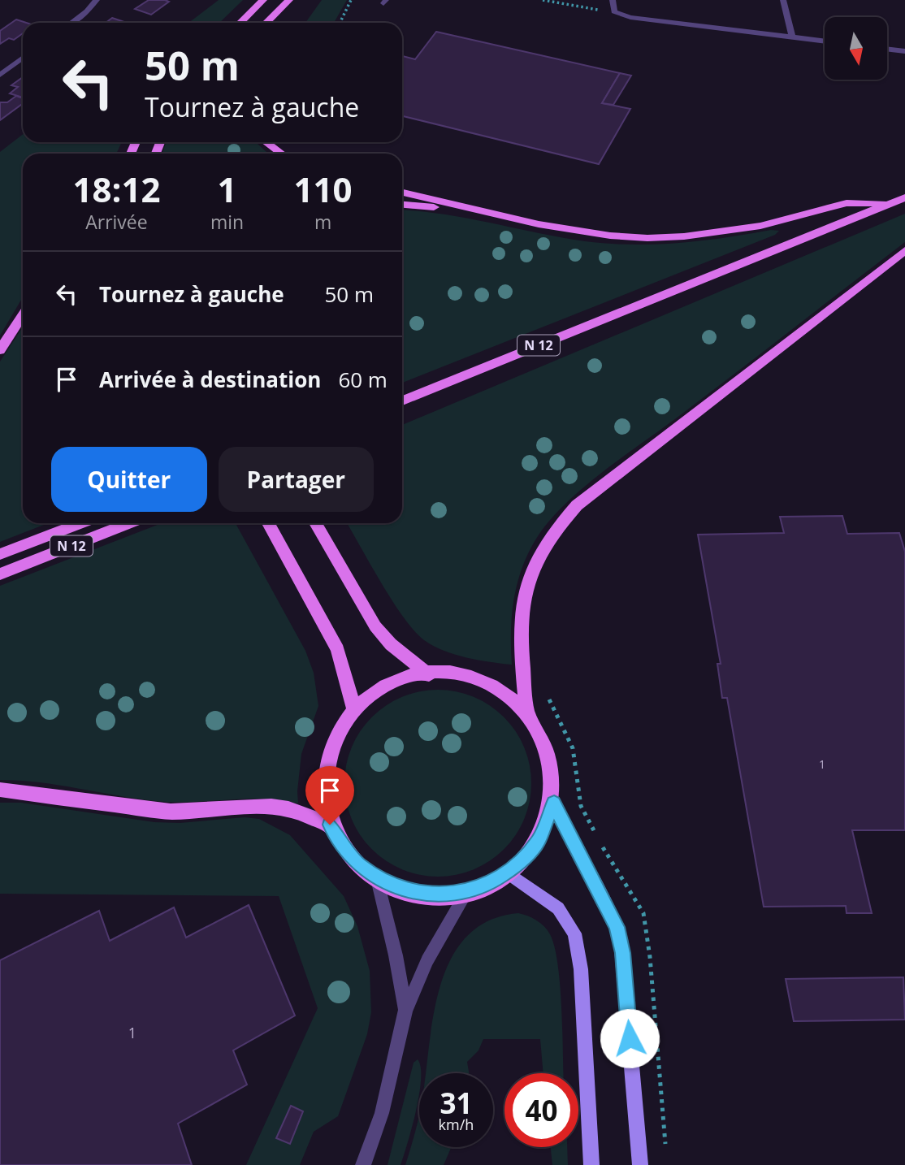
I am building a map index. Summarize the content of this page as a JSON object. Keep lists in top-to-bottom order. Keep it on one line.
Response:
{"streets":{"main road":["N 12"]},"house_numbers":["1","1"],"north":"bottom","page":{"turn":["50 m","Tournez à gauche"],"eta":["18:12","Arrivée","1","min","110","m"],"list":[{"name":"Tournez à gauche","value":"50 m"},{"name":"Arrivée à destination","value":"60 m"}],"buttons":["Quitter","Partager"],"speed":"31 km/h","limit":"40"}}
